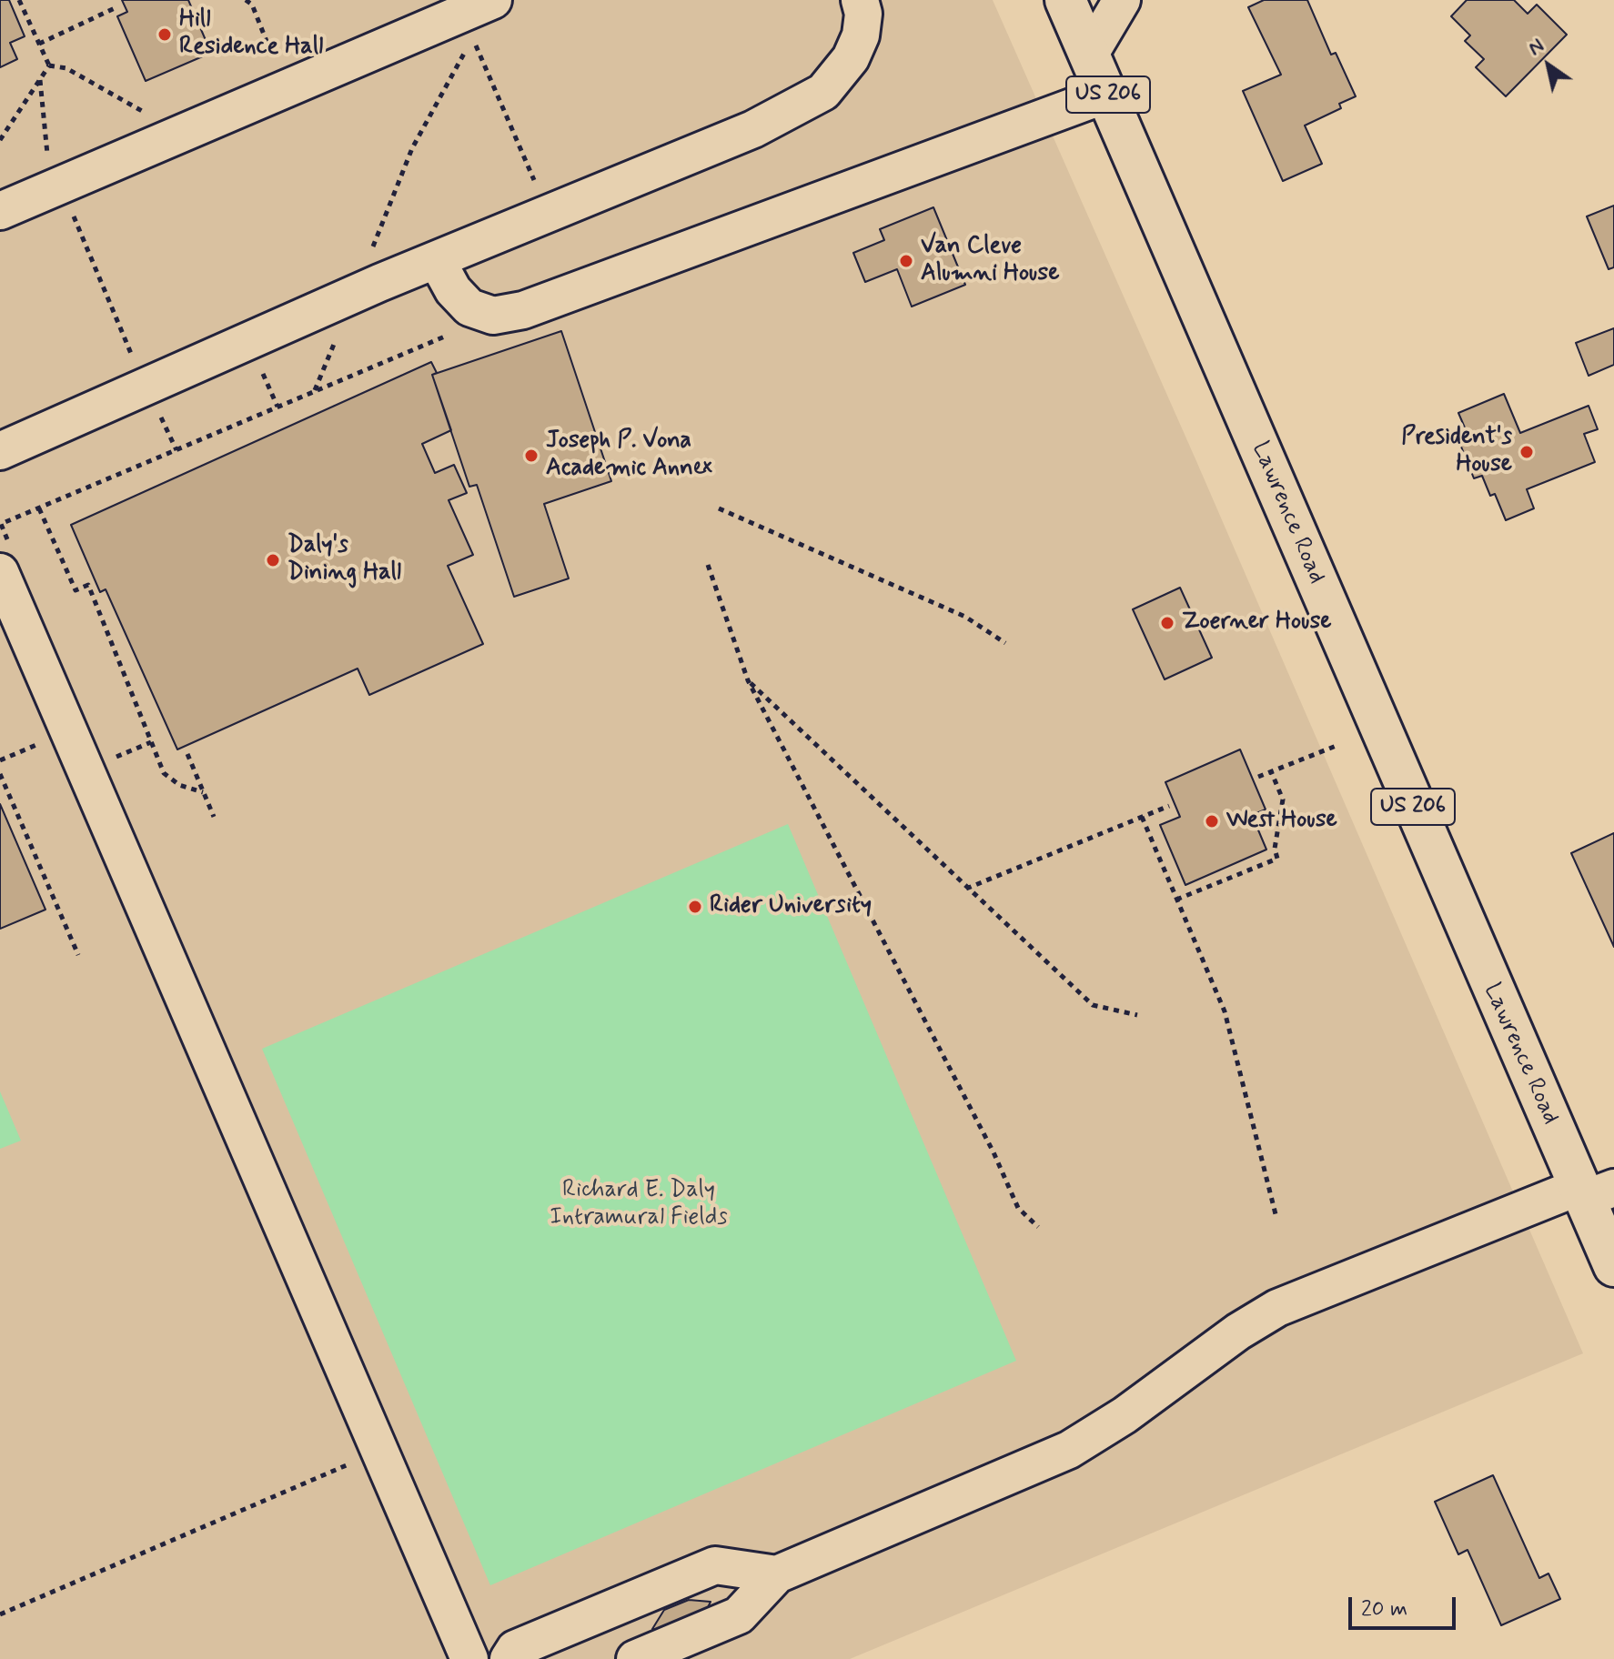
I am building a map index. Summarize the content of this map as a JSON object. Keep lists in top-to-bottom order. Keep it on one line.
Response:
{"streets":{"main road":["US 206","Lawrence Road"]},"parks":["Richard E. Daly Intramural Fields"],"places":["Hill Residence Hall","Van Cleve Alumni House","President's House","Joseph P. Vona Academic Annex","Daly's Dining Hall","Zoerner House","West House","Rider University"],"scale_bar":"20 m","north":"top left"}
